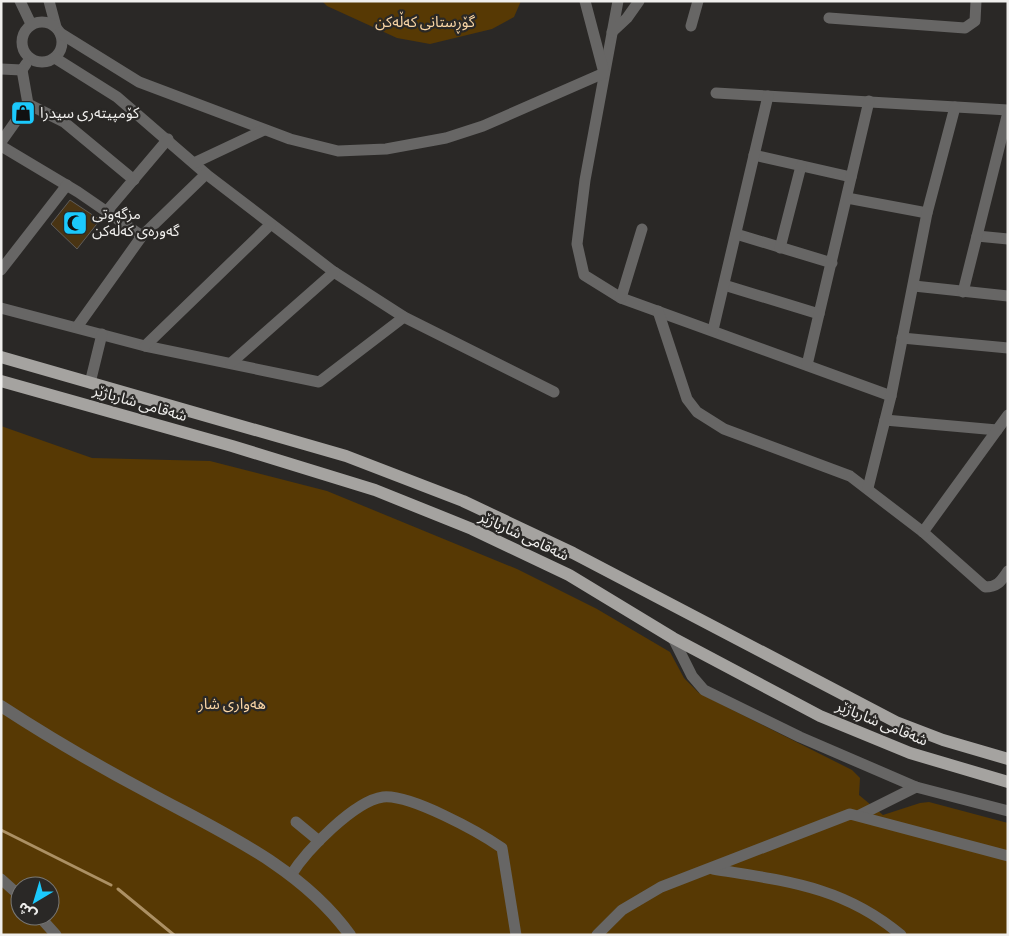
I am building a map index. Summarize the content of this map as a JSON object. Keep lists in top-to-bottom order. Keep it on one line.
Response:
{"streets":{"main road":["شەقامی شارباژێر"]},"parks":["گۆڕستانی کەڵەکن","هەواری شار"],"places":{"shop":["کۆمپیتەری سیدرا"],"mosque":["مزگەوتی گەورەی کەڵەکن"]},"north":"bottom left"}
